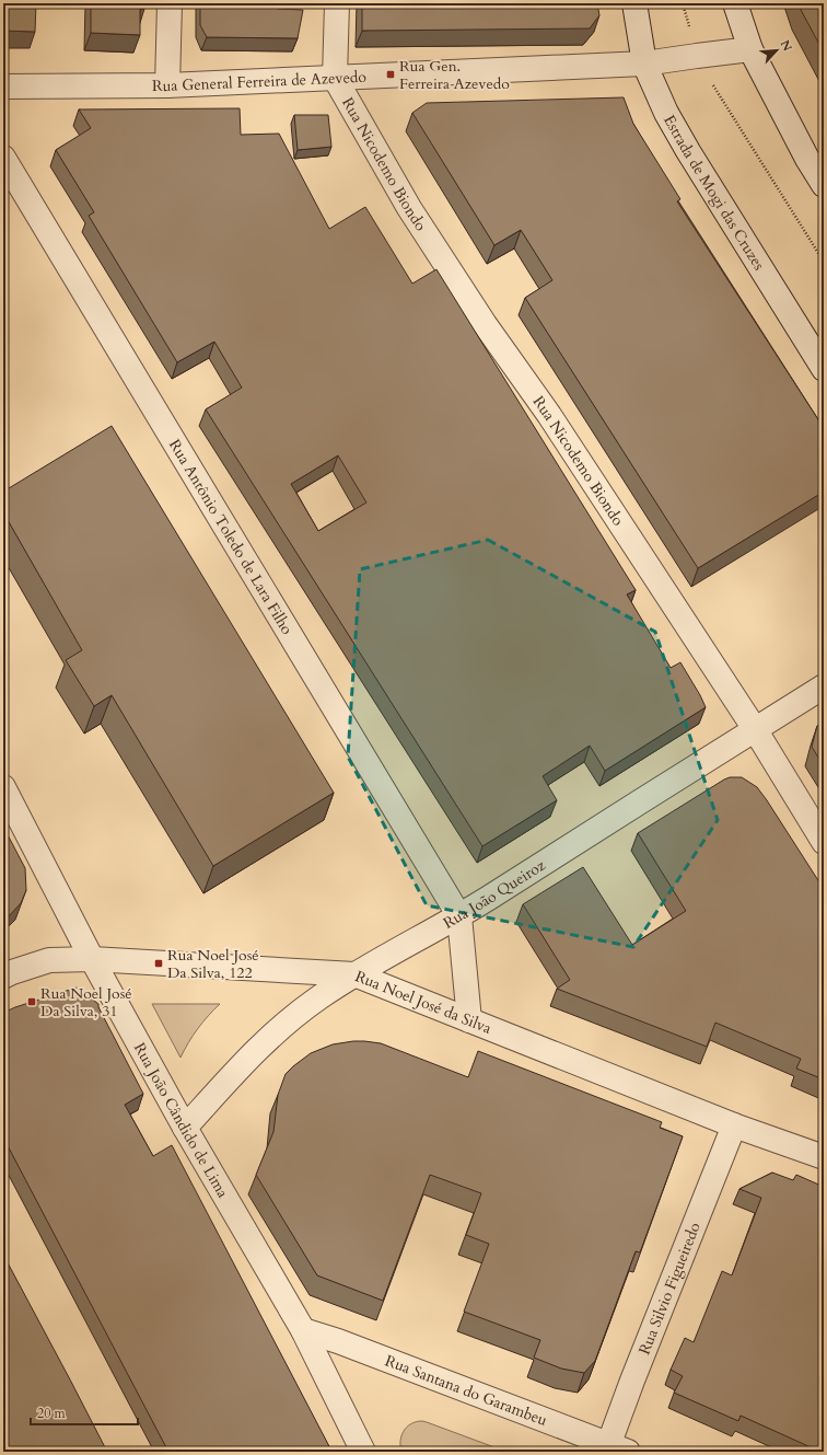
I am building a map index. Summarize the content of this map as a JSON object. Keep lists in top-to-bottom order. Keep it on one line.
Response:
{"streets":{"street":["Rua General Ferreira de Azevedo","Rua Nicodemo Biondo","Estrada de Mogi das Cruzes","Rua Antônio Toledo de Lara Filho","Rua João Queiroz","Rua Noel José da Silva","Rua João Cândido de Lima","Rua Silvio Figueiredo","Rua Santana do Garambeu"]},"crossings":[["Rua General Ferreira de Azevedo","Rua Nicodemo Biondo"],["Rua General Ferreira de Azevedo","Estrada de Mogi das Cruzes"],["Rua Nicodemo Biondo","Rua João Queiroz"],["Rua Antônio Toledo de Lara Filho","Rua João Queiroz"],["Rua João Queiroz","Rua Noel José da Silva"],["Rua João Queiroz","Rua João Cândido de Lima"],["Rua Noel José da Silva","Rua João Cândido de Lima"],["Rua Noel José da Silva","Rua Silvio Figueiredo"],["Rua João Cândido de Lima","Rua Santana do Garambeu"],["Rua Silvio Figueiredo","Rua Santana do Garambeu"]],"places":{"transit":["Rua Gen. Ferreira Azevedo","Rua Noel José Da Silva, 122","Rua Noel José Da Silva, 31"]},"scale_bar":"20 m","north":"top right"}
